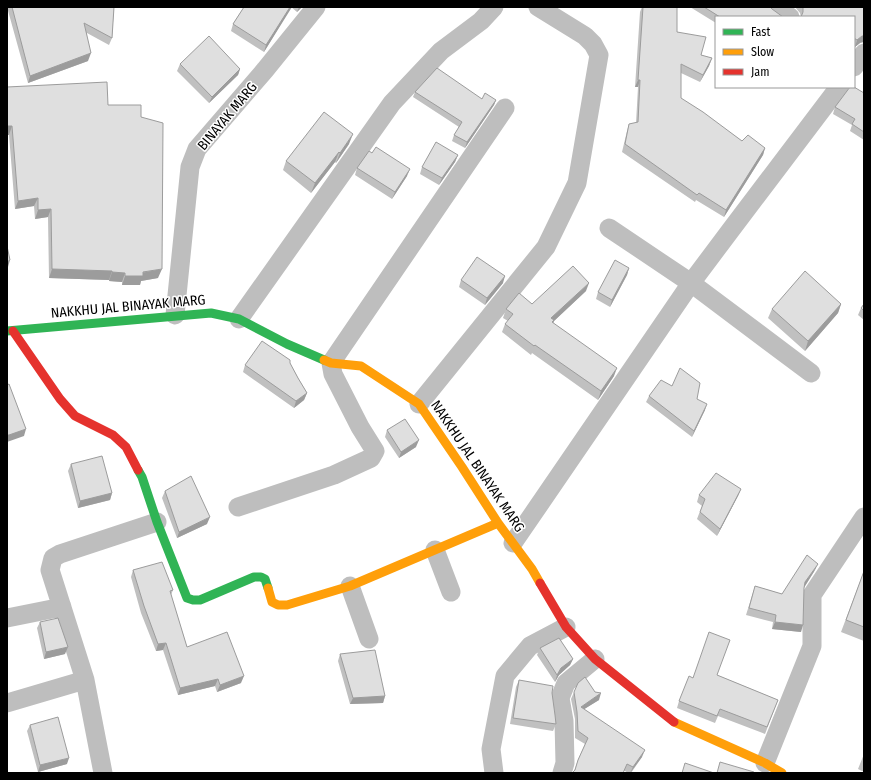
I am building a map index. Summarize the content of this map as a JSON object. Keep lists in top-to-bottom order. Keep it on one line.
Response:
{"streets":{"street":["BINAYAK MARG","NAKKHU JAL BINAYAK MARG"]},"crossings":[["BINAYAK MARG","NAKKHU JAL BINAYAK MARG"]],"legend":["Fast","Slow","Jam"]}
